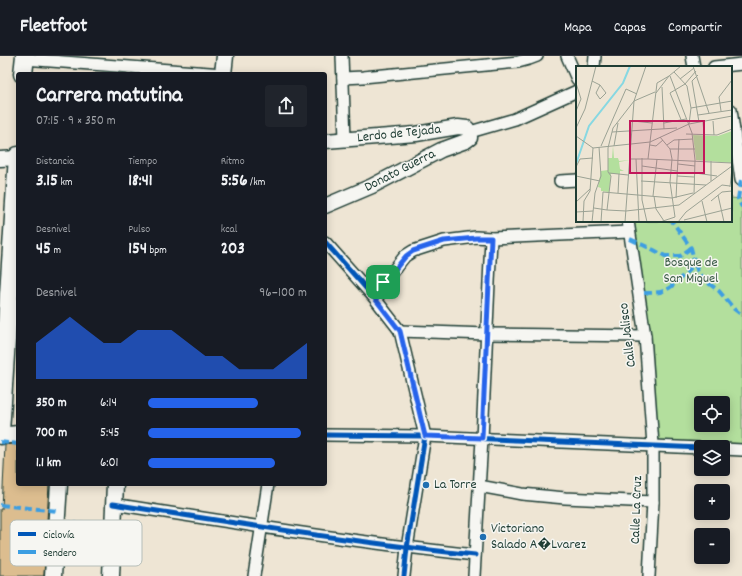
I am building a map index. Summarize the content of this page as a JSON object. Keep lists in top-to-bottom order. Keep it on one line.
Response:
{"streets":{"street":["Lerdo de Tejada","Donato Guerra","Calle Jalisco","Calle La Cruz"]},"crossings":[["Lerdo de Tejada","Donato Guerra"],["Calle Jalisco","Calle La Cruz"]],"parks":["Bosque de San Miguel"],"places":["La Torre","Victoriano Salado A�Lvarez"],"legend":["Ciclovía","Sendero"],"page":{"header":"Fleetfoot","nav":["Mapa","Capas","Compartir"],"heading":["Carrera matutina","07:15 · 9 × 350 m"],"stats":[["Distancia","3.15 km"],["Tiempo","18:41"],["Ritmo","5:56 /km"],["Desnivel","45 m"],["Pulso","154 bpm"],["kcal","203"]],"chart":["Desnivel","96–100 m"],"list":[{"name":"350 m","note":"6:14"},{"name":"700 m","note":"5:45"},{"name":"1.1 km","note":"6:01"}],"map_buttons":["+","−"]}}
